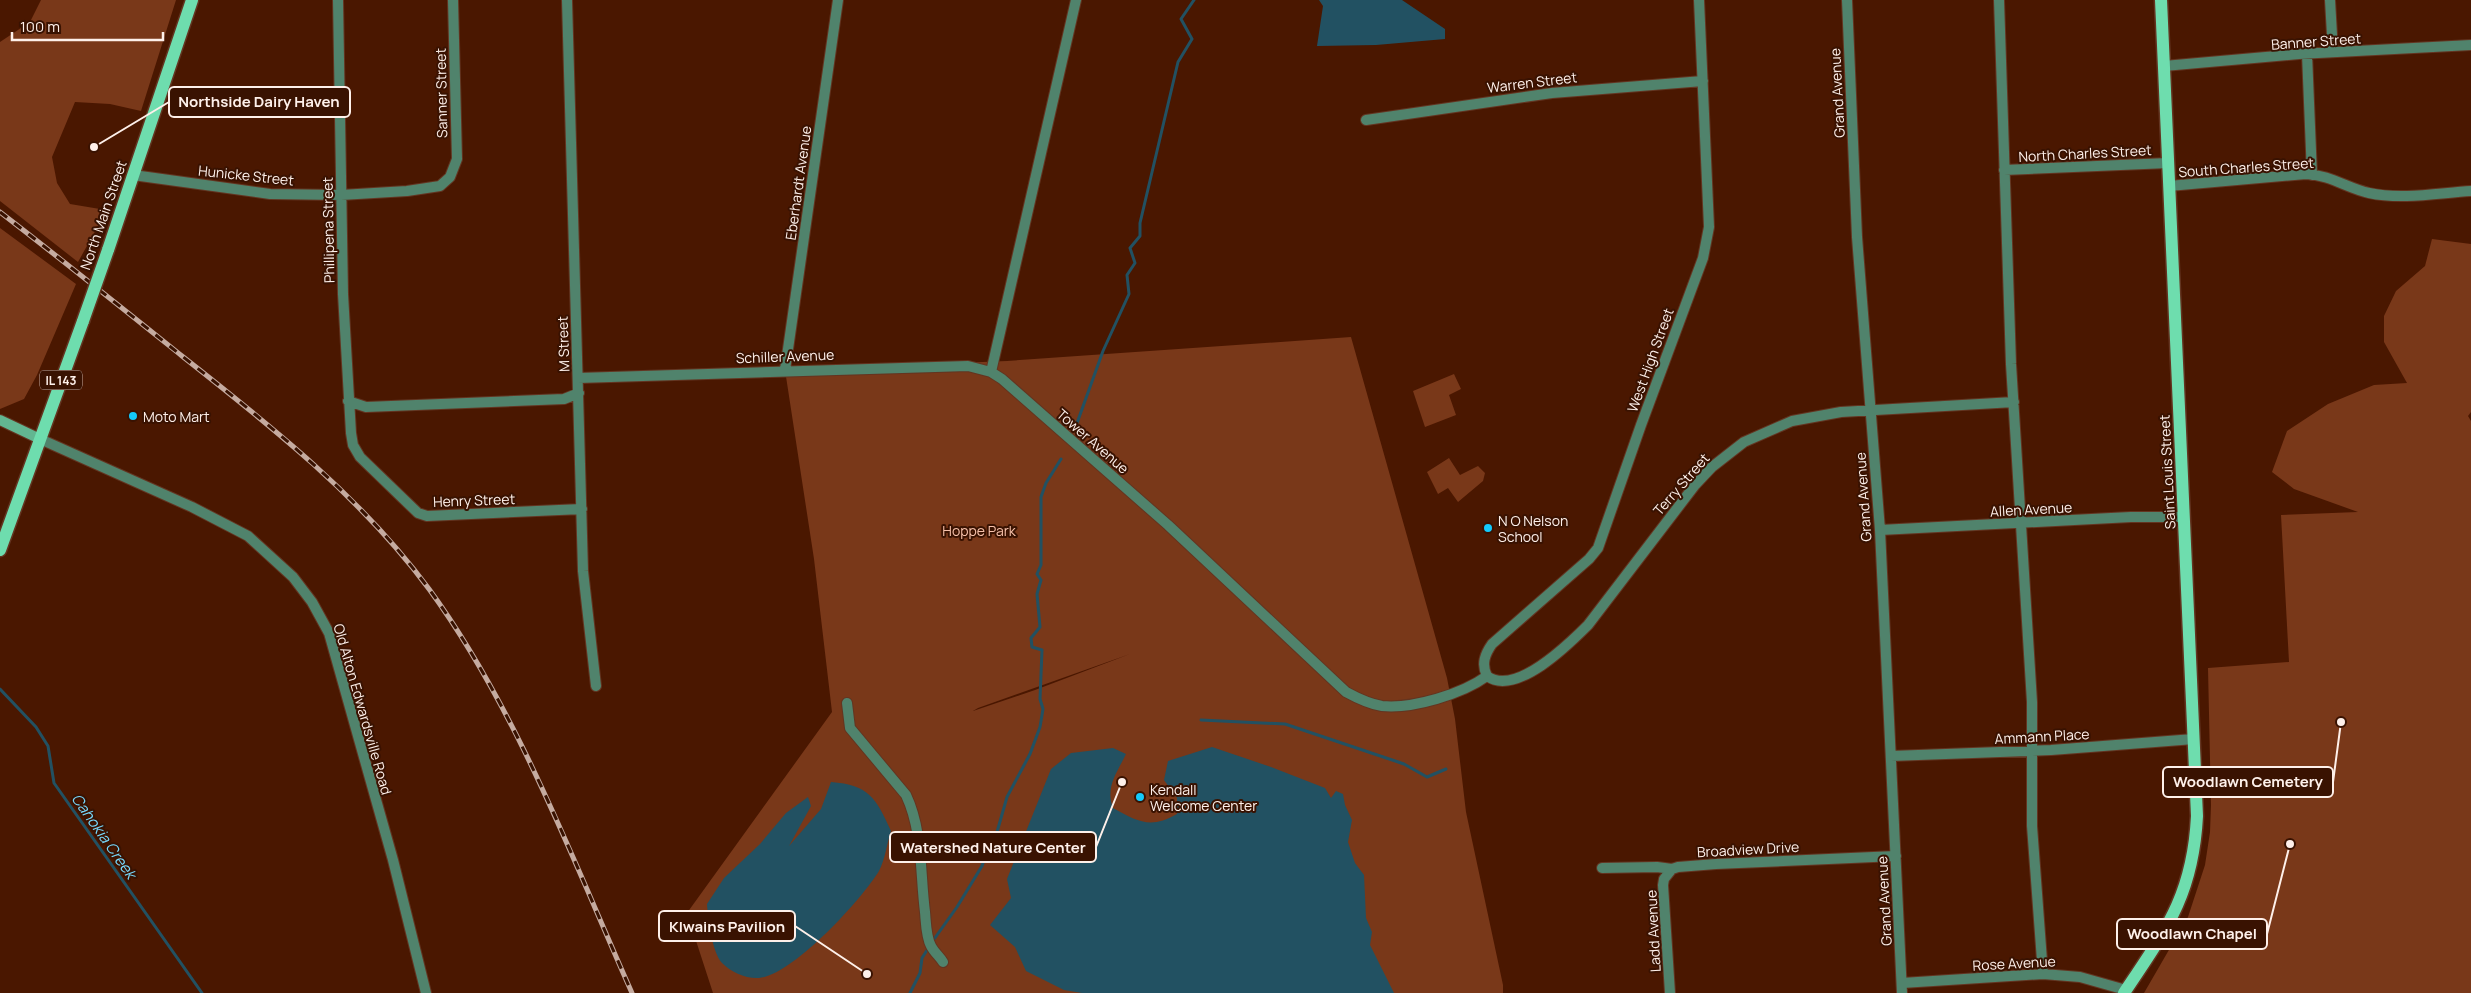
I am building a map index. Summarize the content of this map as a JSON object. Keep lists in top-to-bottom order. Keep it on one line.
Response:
{"streets":{"main road":["North Main Street","IL 143","Saint Louis Street"],"street":["Banner Street","Warren Street","Sanner Street","Grand Avenue","North Charles Street","South Charles Street","Hunicke Street","Eberhardt Avenue","Phillipena Street","M Street","Schiller Avenue","West High Street","Tower Avenue","Terry Street","Henry Street","Allen Avenue","Old Alton Edwardsville Road","Ammann Place","Broadview Drive","Ladd Avenue","Rose Avenue"]},"crossings":[["Banner Street","Saint Louis Street"],["Warren Street","West High Street"],["Sanner Street","Hunicke Street"],["Grand Avenue","Terry Street"],["Grand Avenue","Allen Avenue"],["Grand Avenue","Ammann Place"],["Grand Avenue","Broadview Drive"],["Grand Avenue","Rose Avenue"],["North Charles Street","Saint Louis Street"],["South Charles Street","Saint Louis Street"],["Hunicke Street","North Main Street"],["Hunicke Street","Phillipena Street"],["Eberhardt Avenue","Schiller Avenue"],["North Main Street","IL 143"],["North Main Street","Old Alton Edwardsville Road"],["Phillipena Street","Henry Street"],["M Street","Schiller Avenue"],["M Street","Henry Street"],["Schiller Avenue","Tower Avenue"],["West High Street","Tower Avenue"],["West High Street","Terry Street"],["IL 143","Old Alton Edwardsville Road"],["Tower Avenue","Terry Street"],["Saint Louis Street","Allen Avenue"],["Saint Louis Street","Ammann Place"],["Saint Louis Street","Rose Avenue"],["Broadview Drive","Ladd Avenue"]],"water":["Cahokia Creek"],"parks":["Hoppe Park"],"places":["Northside Dairy Haven","Moto Mart","N O Nelson School","Woodlawn Cemetery","Watershed Nature Center","Kendall Welcome Center","Woodlawn Chapel","Klwains Pavilion"],"scale_bar":"100 m"}
